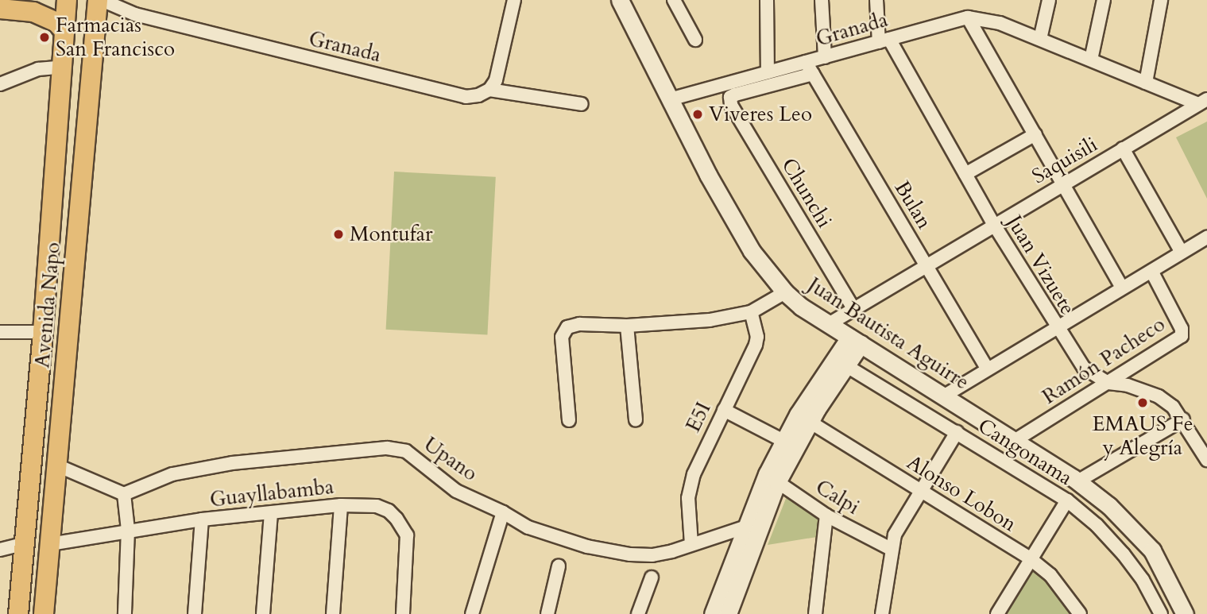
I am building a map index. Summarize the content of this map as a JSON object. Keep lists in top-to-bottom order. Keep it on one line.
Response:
{"streets":{"main road":["Avenida Napo","Juan Bautista Aguirre"],"street":["Granada","Saquisili","Chunchi","Bulan","Juan Vizuete","Ramón Pacheco","E5I","Cangonama","Upano","Guayllabamba","Alonso Lobon","Calpi"]},"crossings":[["Granada","Saquisili"],["Granada","Bulan"],["Granada","Juan Vizuete"],["Granada","Avenida Napo"],["Granada","Juan Bautista Aguirre"],["Saquisili","Chunchi"],["Saquisili","Bulan"],["Saquisili","Juan Vizuete"],["Saquisili","Juan Bautista Aguirre"],["Chunchi","Bulan"],["Juan Vizuete","Ramón Pacheco"],["Avenida Napo","Guayllabamba"],["Juan Bautista Aguirre","Ramón Pacheco"],["E5I","Upano"]],"places":["Farmacias San Francisco","Viveres Leo","Montufar","EMAUS Fe y Alegría"]}
